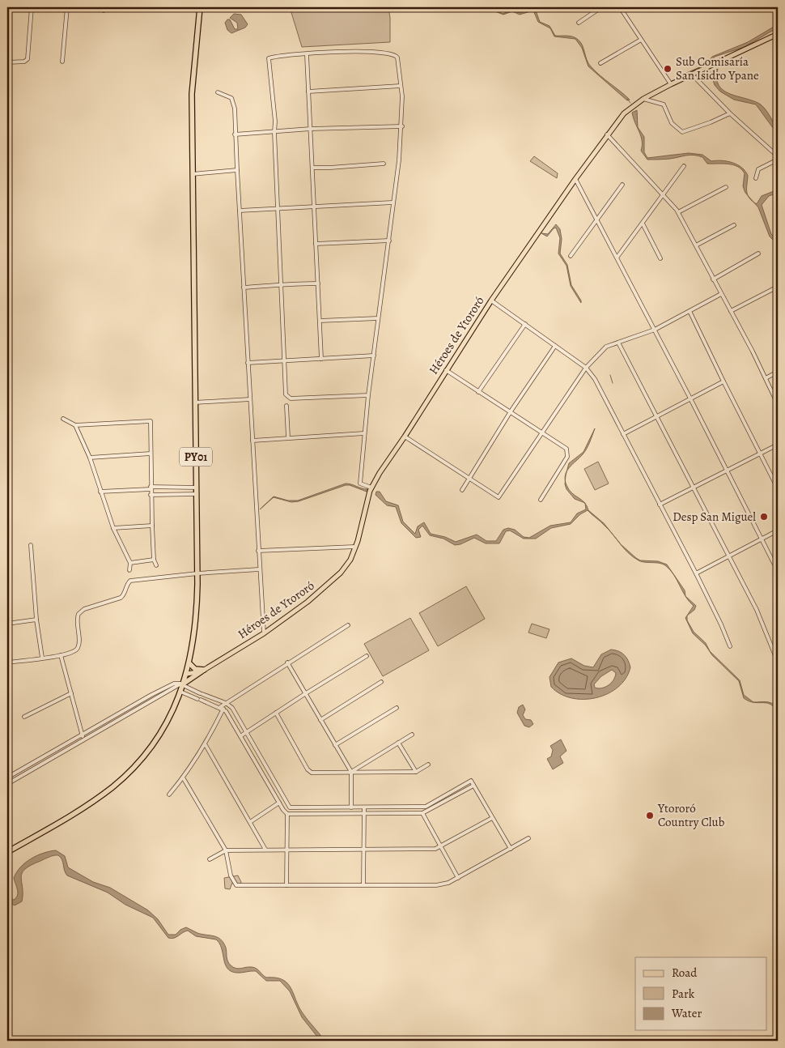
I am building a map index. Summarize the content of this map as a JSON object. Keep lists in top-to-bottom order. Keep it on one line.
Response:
{"streets":{"highway":["PY01"],"main road":["Héroes de Ytororó"]},"crossings":[["Héroes de Ytororó","PY01"]],"places":["Sub Comisaría San Isidro Ypane","Desp San Miguel","Ytororó Country Club"],"legend":["Road","Park","Water"]}
